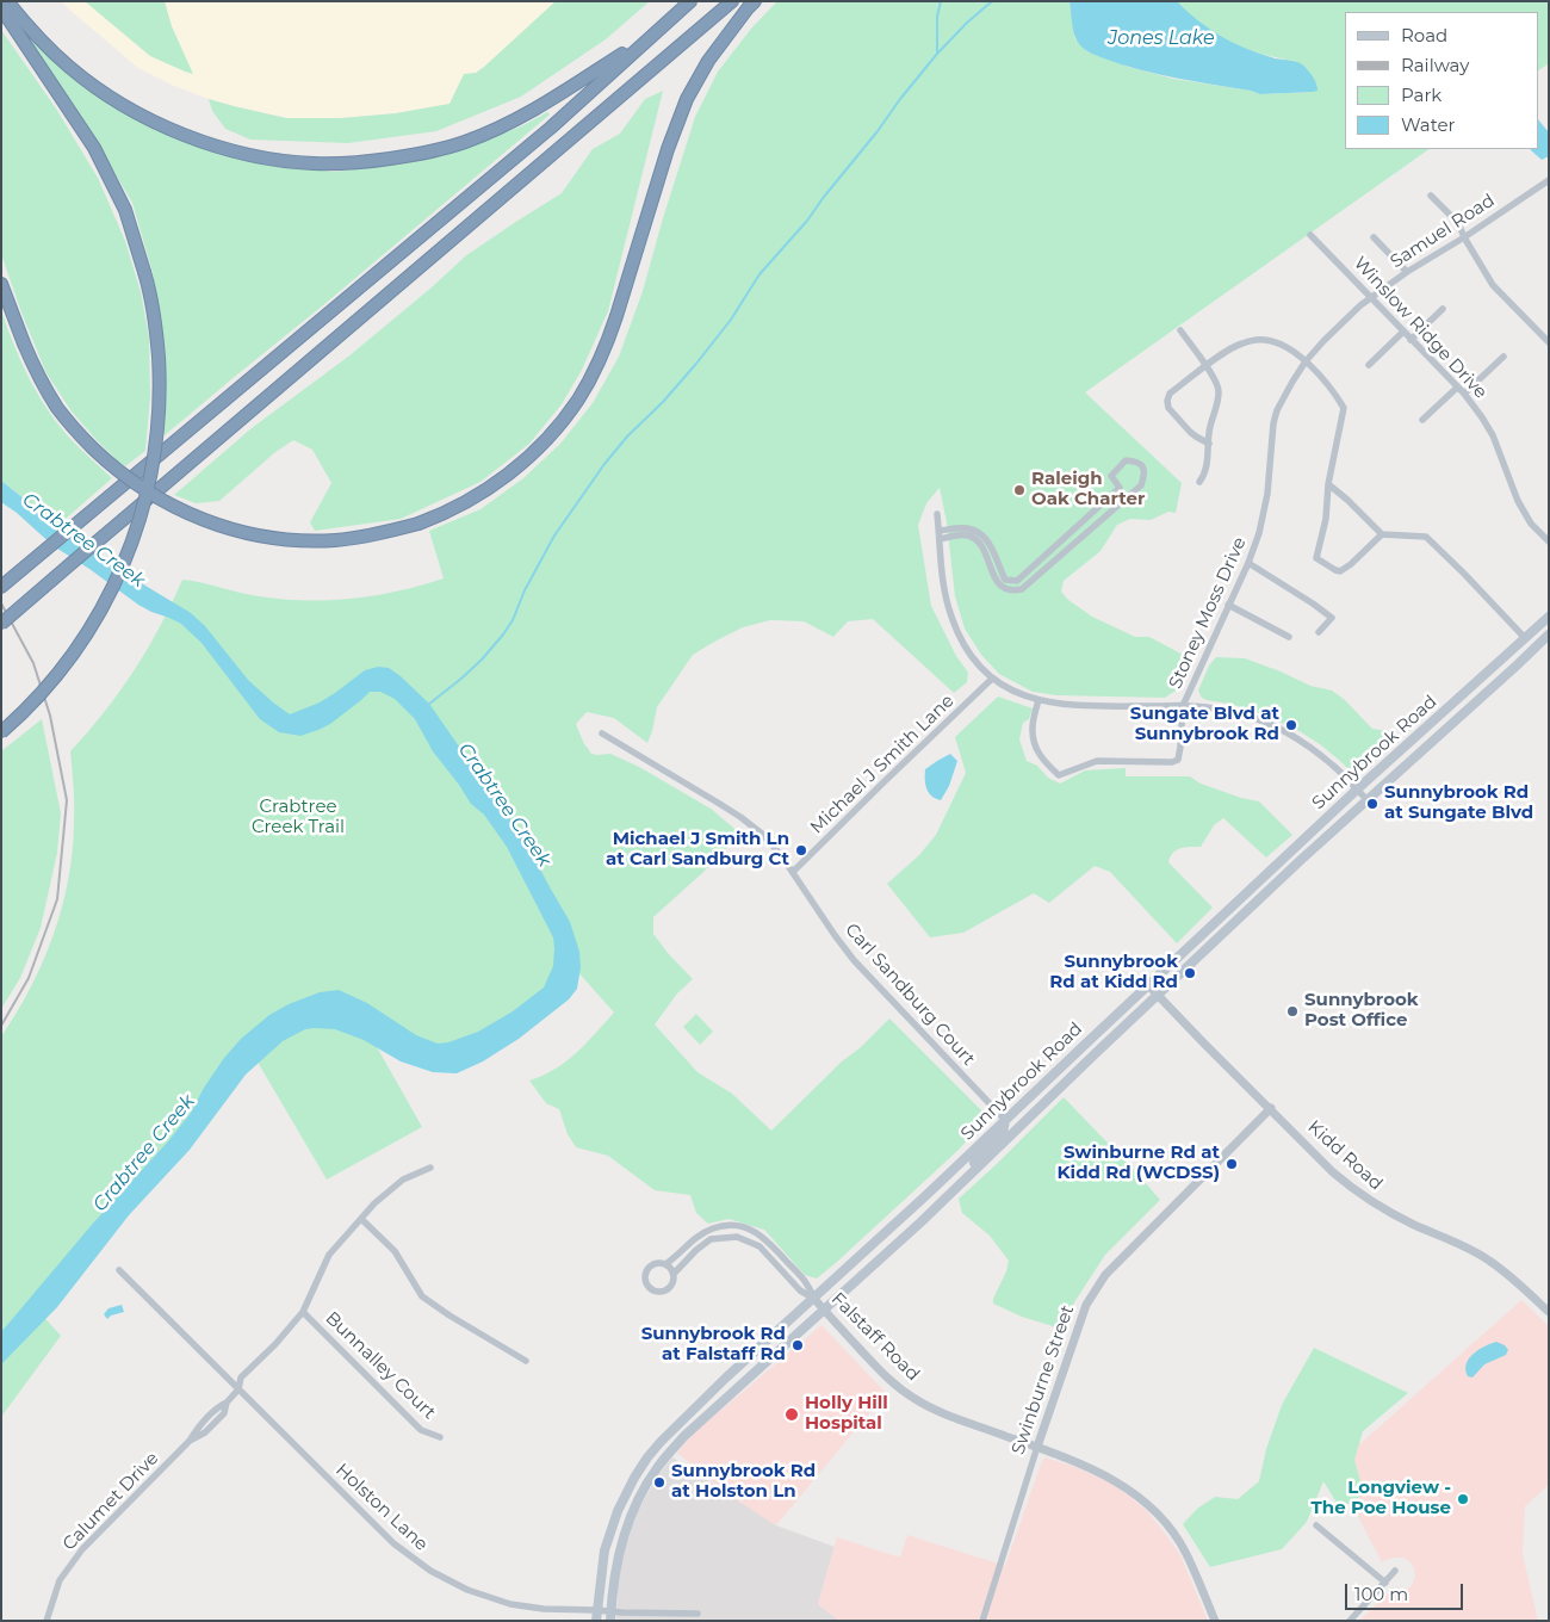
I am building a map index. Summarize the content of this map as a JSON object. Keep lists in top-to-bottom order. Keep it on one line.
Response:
{"streets":{"main road":["Sunnybrook Road"],"street":["Samuel Road","Winslow Ridge Drive","Stoney Moss Drive","Michael J Smith Lane","Carl Sandburg Court","Kidd Road","Falstaff Road","Bunnalley Court","Swinburne Street","Calumet Drive","Holston Lane"]},"crossings":[["Samuel Road","Winslow Ridge Drive"],["Samuel Road","Stoney Moss Drive"],["Sunnybrook Road","Carl Sandburg Court"],["Sunnybrook Road","Kidd Road"],["Sunnybrook Road","Falstaff Road"],["Sunnybrook Road","Holston Lane"],["Michael J Smith Lane","Carl Sandburg Court"],["Kidd Road","Swinburne Street"],["Falstaff Road","Swinburne Street"],["Bunnalley Court","Calumet Drive"],["Calumet Drive","Holston Lane"]],"water":["Jones Lake","Crabtree Creek"],"parks":["Crabtree Creek Trail"],"places":["Raleigh Oak Charter","Sungate Blvd at Sunnybrook Rd","Sunnybrook Rd at Sungate Blvd","Michael J Smith Ln at Carl Sandburg Ct","Sunnybrook Rd at Kidd Rd","Sunnybrook Post Office","Swinburne Rd at Kidd Rd (WCDSS)","Sunnybrook Rd at Falstaff Rd","Holly Hill Hospital","Sunnybrook Rd at Holston Ln","Longview - The Poe House"],"legend":["Road","Railway","Park","Water"],"scale_bar":"100 m"}
